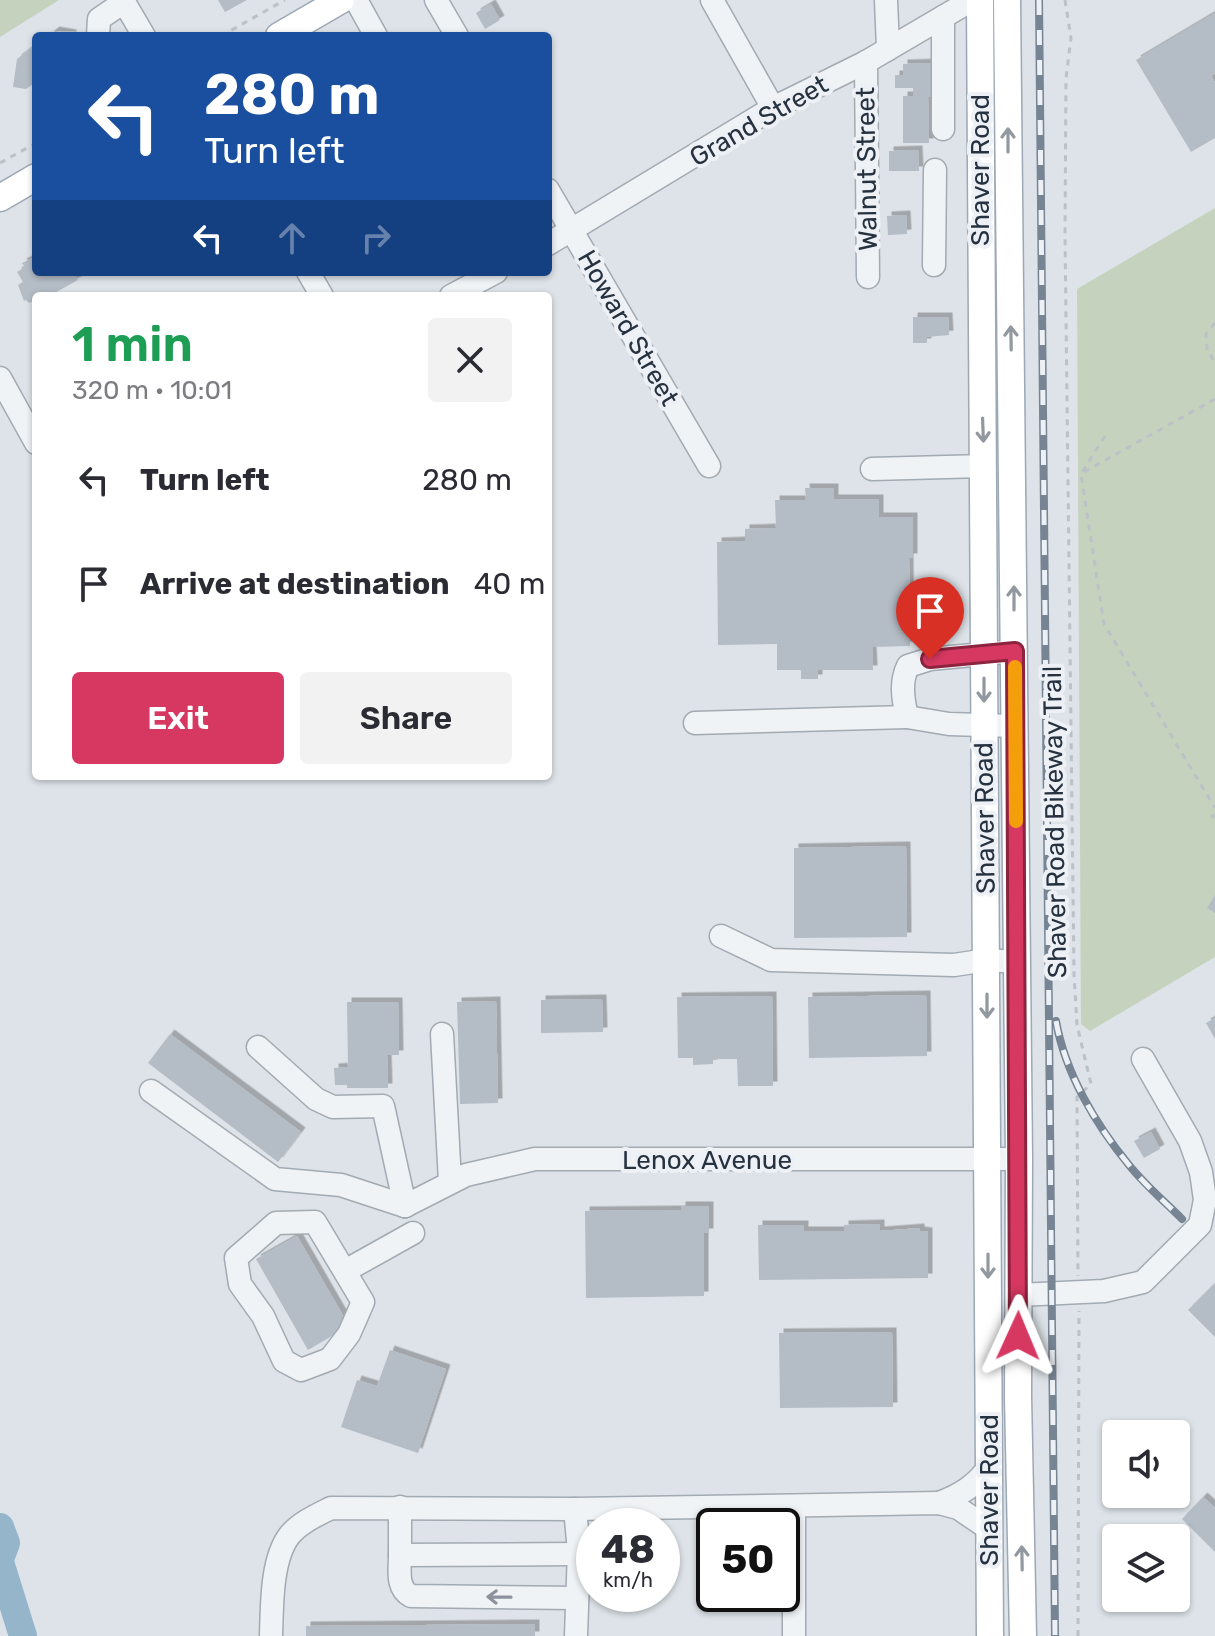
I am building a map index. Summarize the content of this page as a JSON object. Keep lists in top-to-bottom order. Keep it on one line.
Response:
{"streets":{"main road":["Shaver Road"],"street":["Grand Street","Walnut Street","Howard Street","Lenox Avenue"],"path":["Shaver Road Bikeway Trail"]},"crossings":[["Grand Street","Walnut Street"],["Grand Street","Howard Street"],["Shaver Road","Lenox Avenue"]],"page":{"turn":["280 m","Turn left"],"heading":["1 min","320 m · 10:01"],"list":[{"name":"Turn left","value":"280 m"},{"name":"Arrive at destination","value":"40 m"}],"buttons":["Exit","Share"],"speed":"48 km/h","limit":"50"}}
